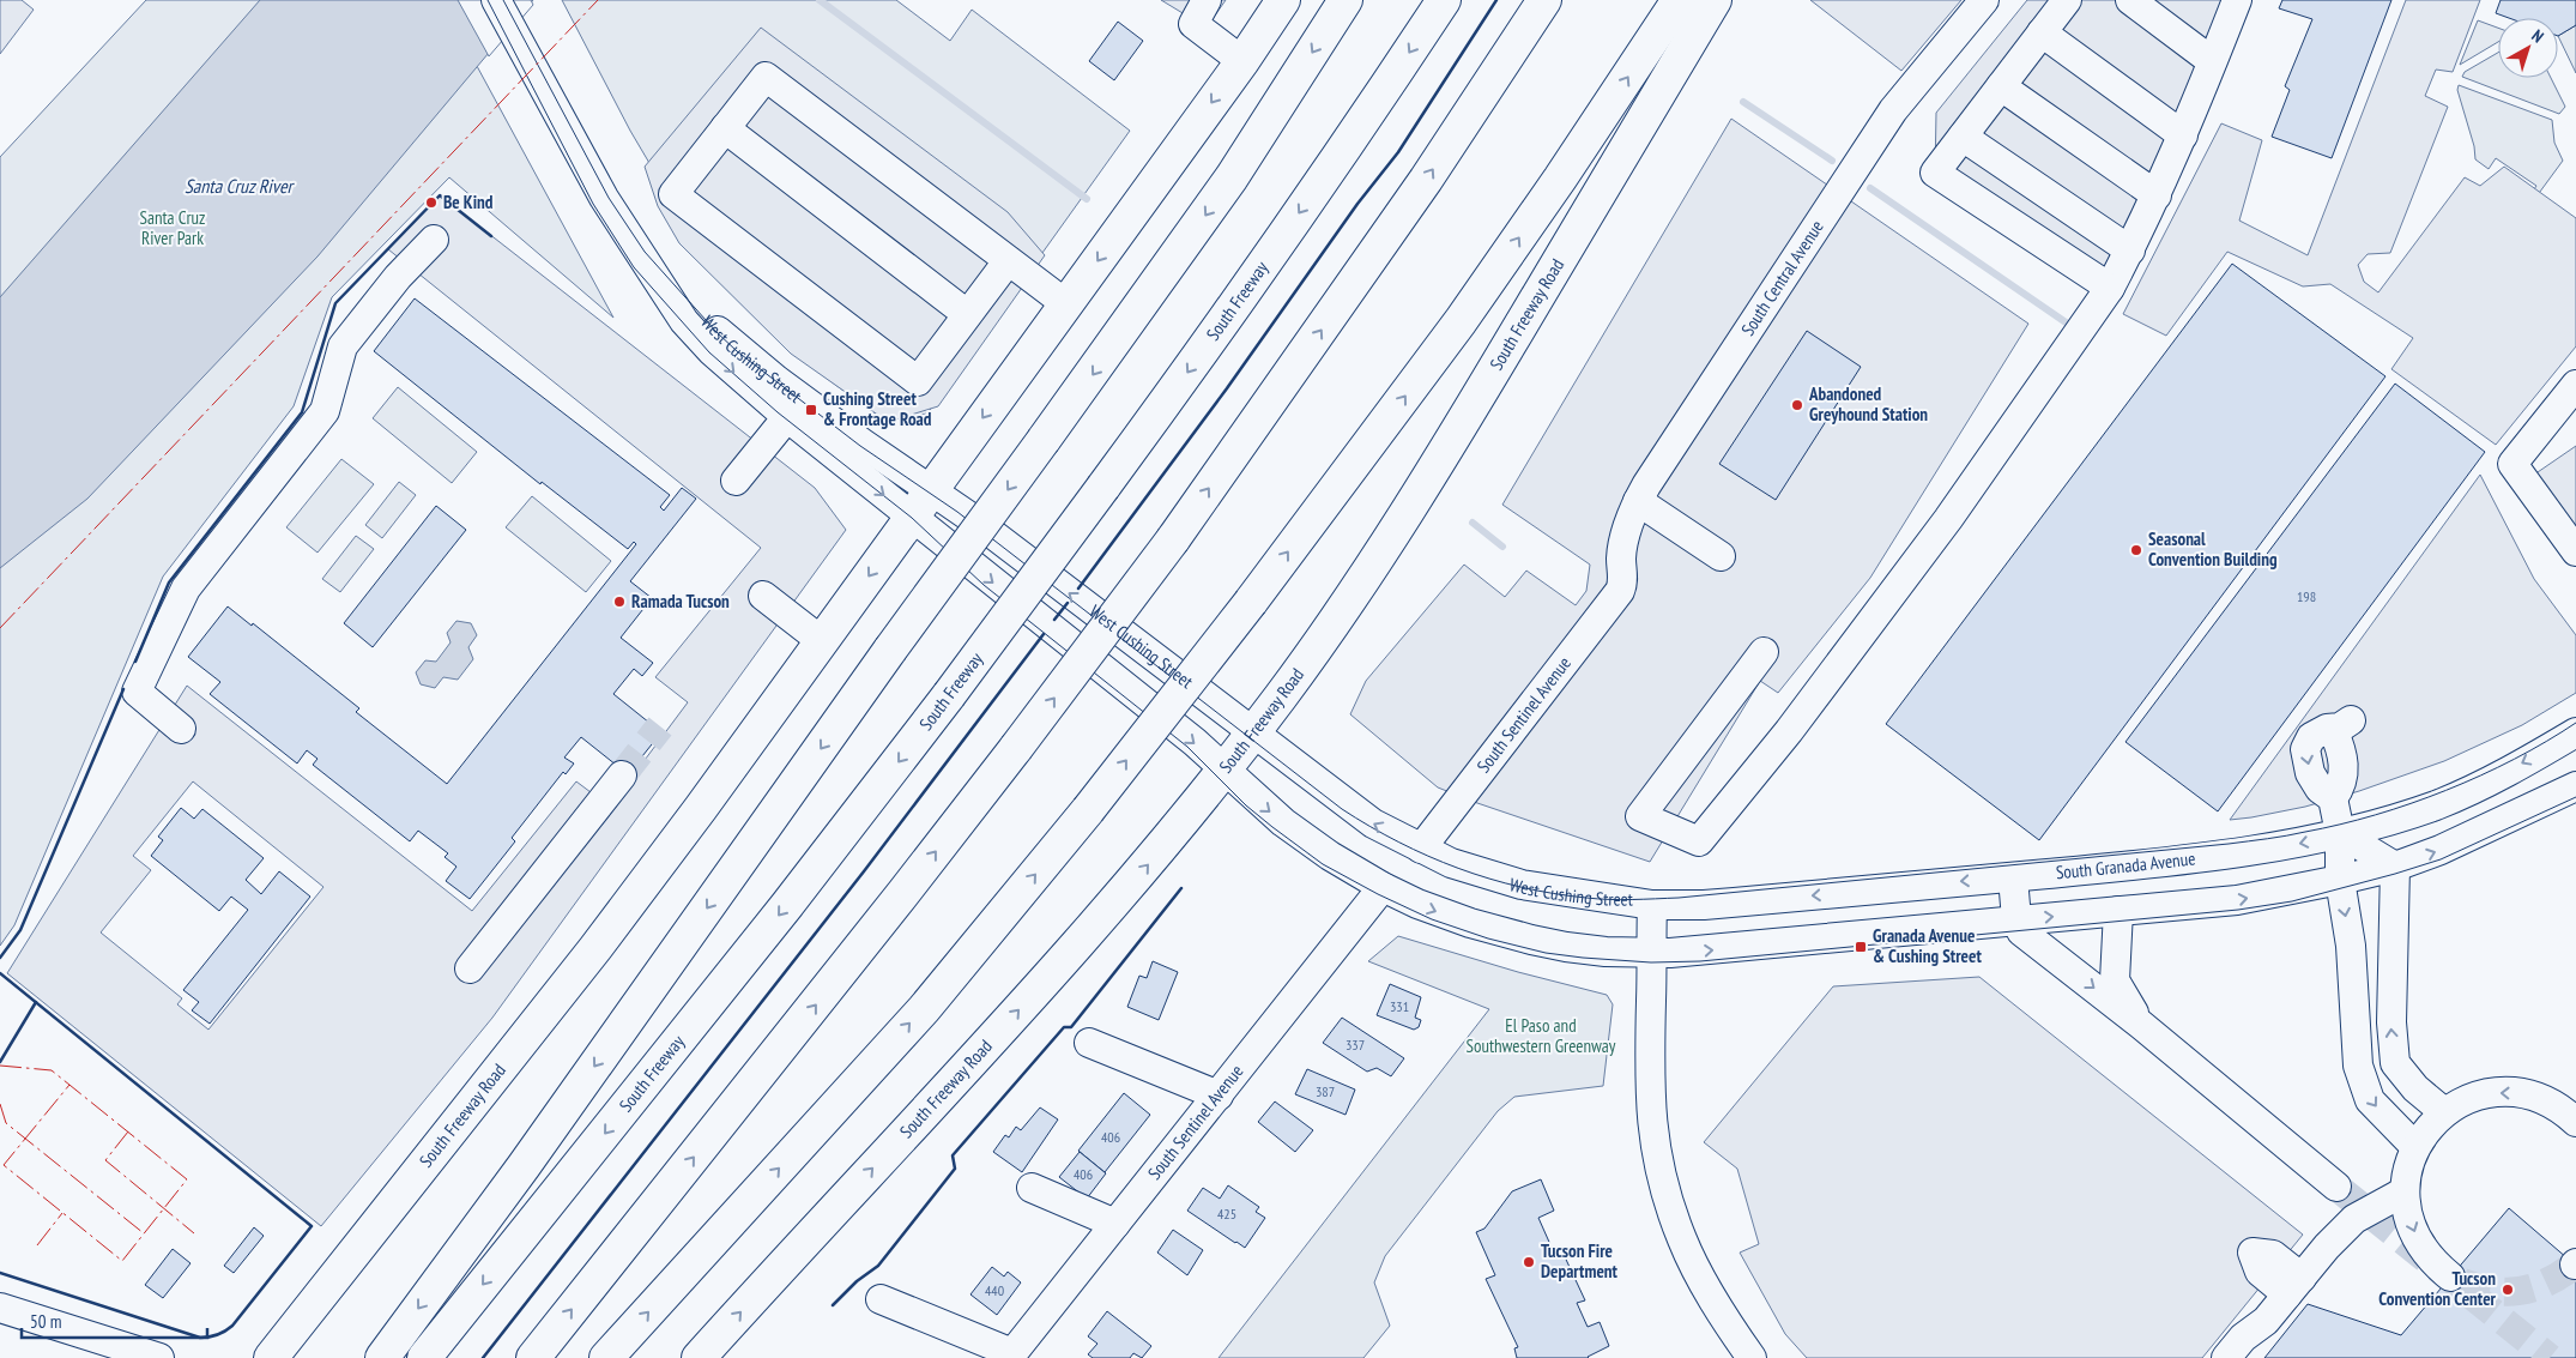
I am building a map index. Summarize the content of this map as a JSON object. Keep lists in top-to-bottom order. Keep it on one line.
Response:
{"streets":{"main road":["South Freeway","South Freeway Road"],"street":["South Central Avenue","West Cushing Street","South Sentinel Avenue","South Granada Avenue"]},"crossings":[["South Central Avenue","South Sentinel Avenue"],["South Freeway Road","West Cushing Street"],["West Cushing Street","South Sentinel Avenue"],["West Cushing Street","South Granada Avenue"]],"water":["Santa Cruz River"],"parks":["Santa Cruz River Park","El Paso and Southwestern Greenway"],"places":{"other":["Be Kind","Abandoned Greyhound Station","Seasonal Convention Building","Ramada Tucson","Tucson Fire Department","Tucson Convention Center"],"transit":["Cushing Street & Frontage Road","Granada Avenue & Cushing Street"]},"house_numbers":["198","331","337","387","406","406","425","440"],"scale_bar":"50 m","north":"top right"}
